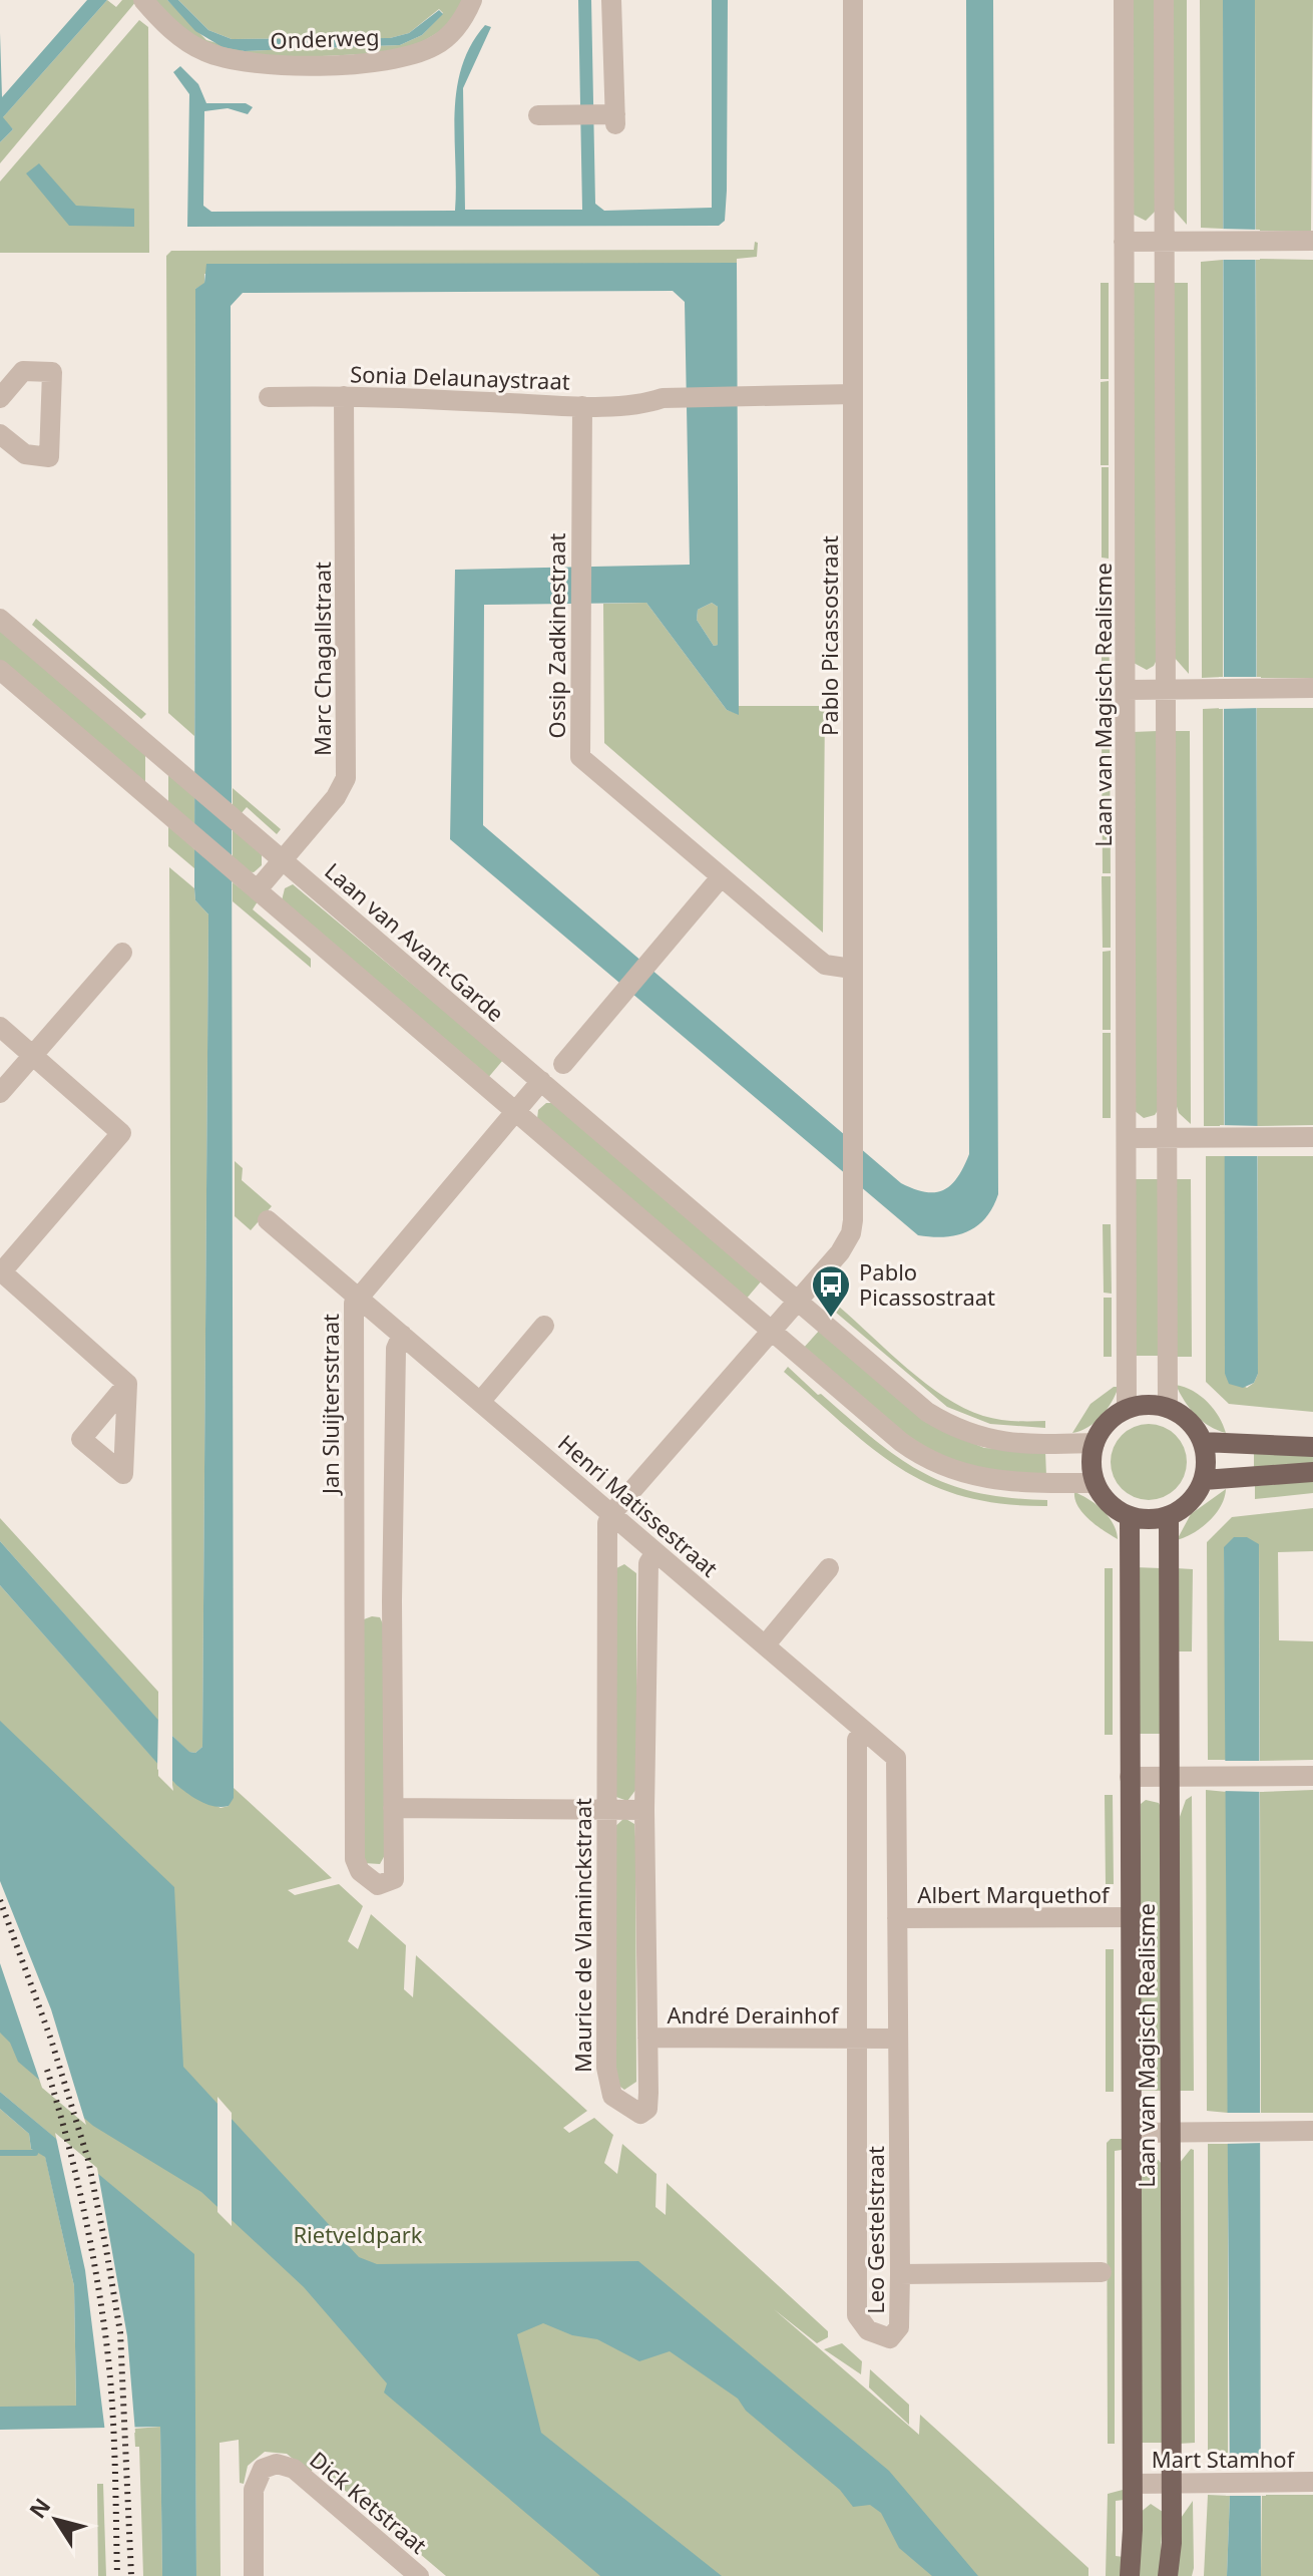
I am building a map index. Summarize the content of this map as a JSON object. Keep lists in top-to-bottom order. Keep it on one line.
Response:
{"streets":{"main road":["Laan van Magisch Realisme"],"street":["Onderweg","Sonia Delaunaystraat","Ossip Zadkinestraat","Pablo Picassostraat","Marc Chagallstraat","Laan van Avant-Garde","Jan Sluijtersstraat","Henri Matissestraat","Albert Marquethof","Maurice de Vlaminckstraat","André Derainhof","Leo Gestelstraat","Mart Stamhof","Dick Ketstraat"]},"crossings":[["Sonia Delaunaystraat","Ossip Zadkinestraat"],["Sonia Delaunaystraat","Pablo Picassostraat"],["Sonia Delaunaystraat","Marc Chagallstraat"],["Ossip Zadkinestraat","Pablo Picassostraat"],["Pablo Picassostraat","Laan van Avant-Garde"],["Marc Chagallstraat","Laan van Avant-Garde"],["Laan van Magisch Realisme","Laan van Avant-Garde"],["Laan van Magisch Realisme","Albert Marquethof"],["Laan van Magisch Realisme","Mart Stamhof"],["Laan van Avant-Garde","Jan Sluijtersstraat"],["Jan Sluijtersstraat","Henri Matissestraat"],["Henri Matissestraat","Maurice de Vlaminckstraat"],["Henri Matissestraat","Leo Gestelstraat"],["Albert Marquethof","Leo Gestelstraat"],["Maurice de Vlaminckstraat","André Derainhof"],["André Derainhof","Leo Gestelstraat"]],"parks":["Rietveldpark"],"places":{"bus stop":["Pablo Picassostraat"]},"north":"top left"}
